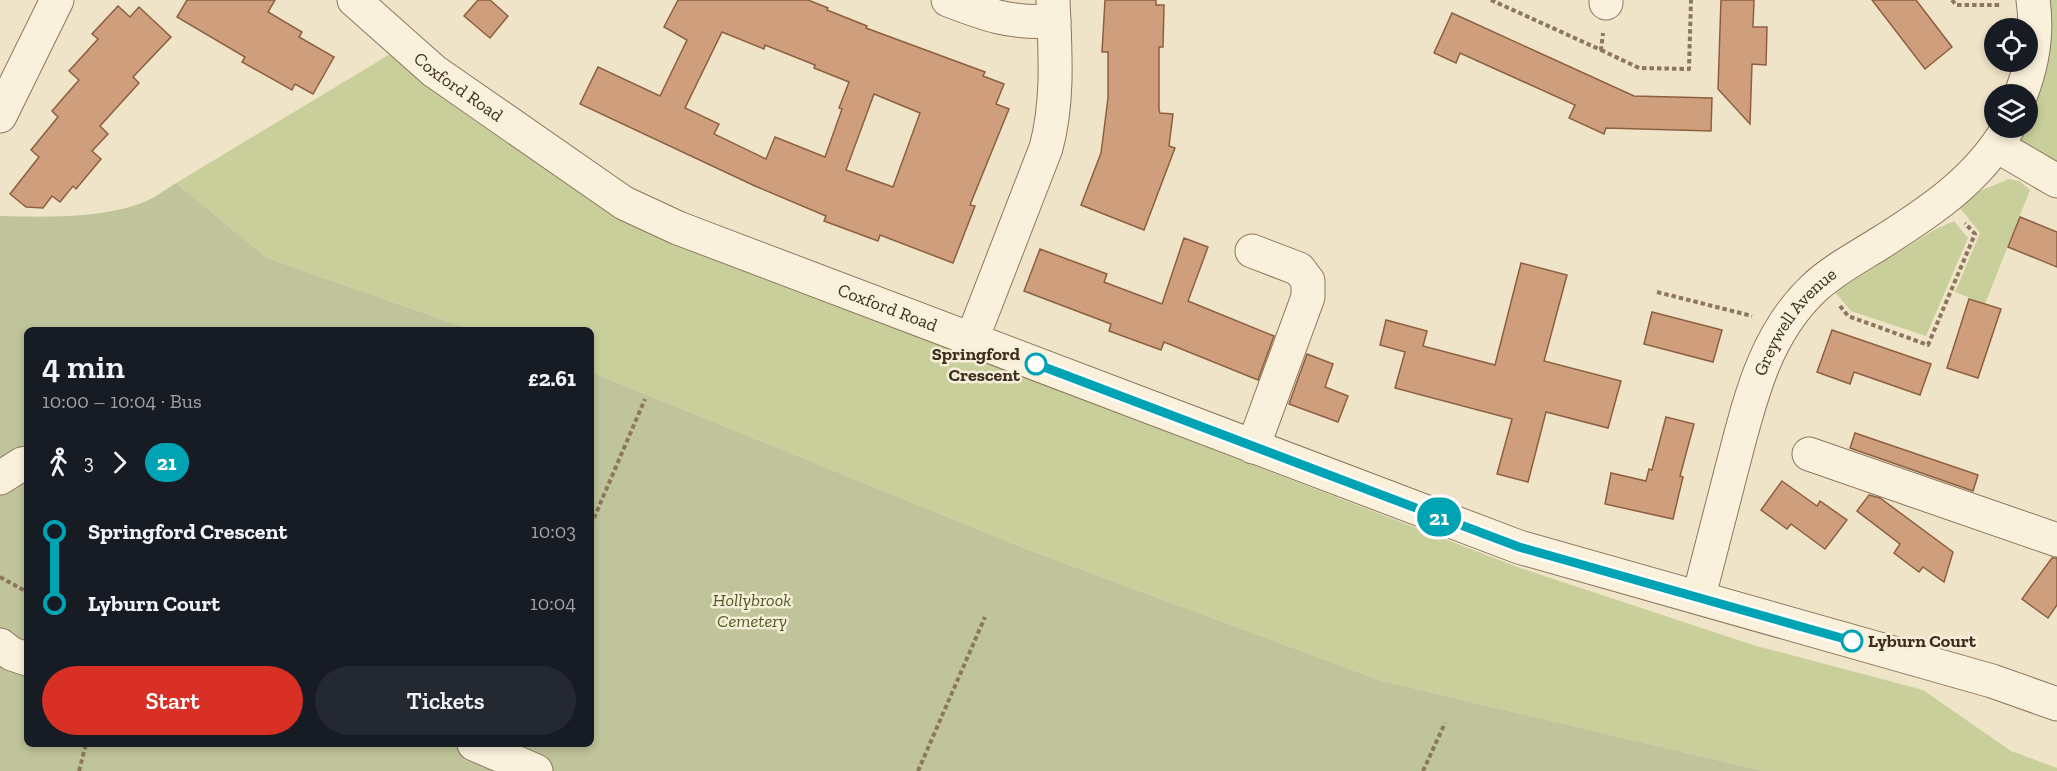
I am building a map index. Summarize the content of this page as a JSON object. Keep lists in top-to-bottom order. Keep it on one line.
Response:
{"streets":{"street":["Coxford Road","Greywell Avenue"]},"crossings":[["Coxford Road","Greywell Avenue"]],"parks":["Hollybrook Cemetery"],"places":["Springford Crescent","Lyburn Court"],"lines":["bus line 21"],"page":{"on_map":"21","heading":["4 min","10:00 – 10:04 · Bus","£2.61"],"legs":["3","21"],"list":[{"name":"Springford Crescent","value":"10:03"},{"name":"Lyburn Court","value":"10:04"}],"buttons":["Start","Tickets"]}}
